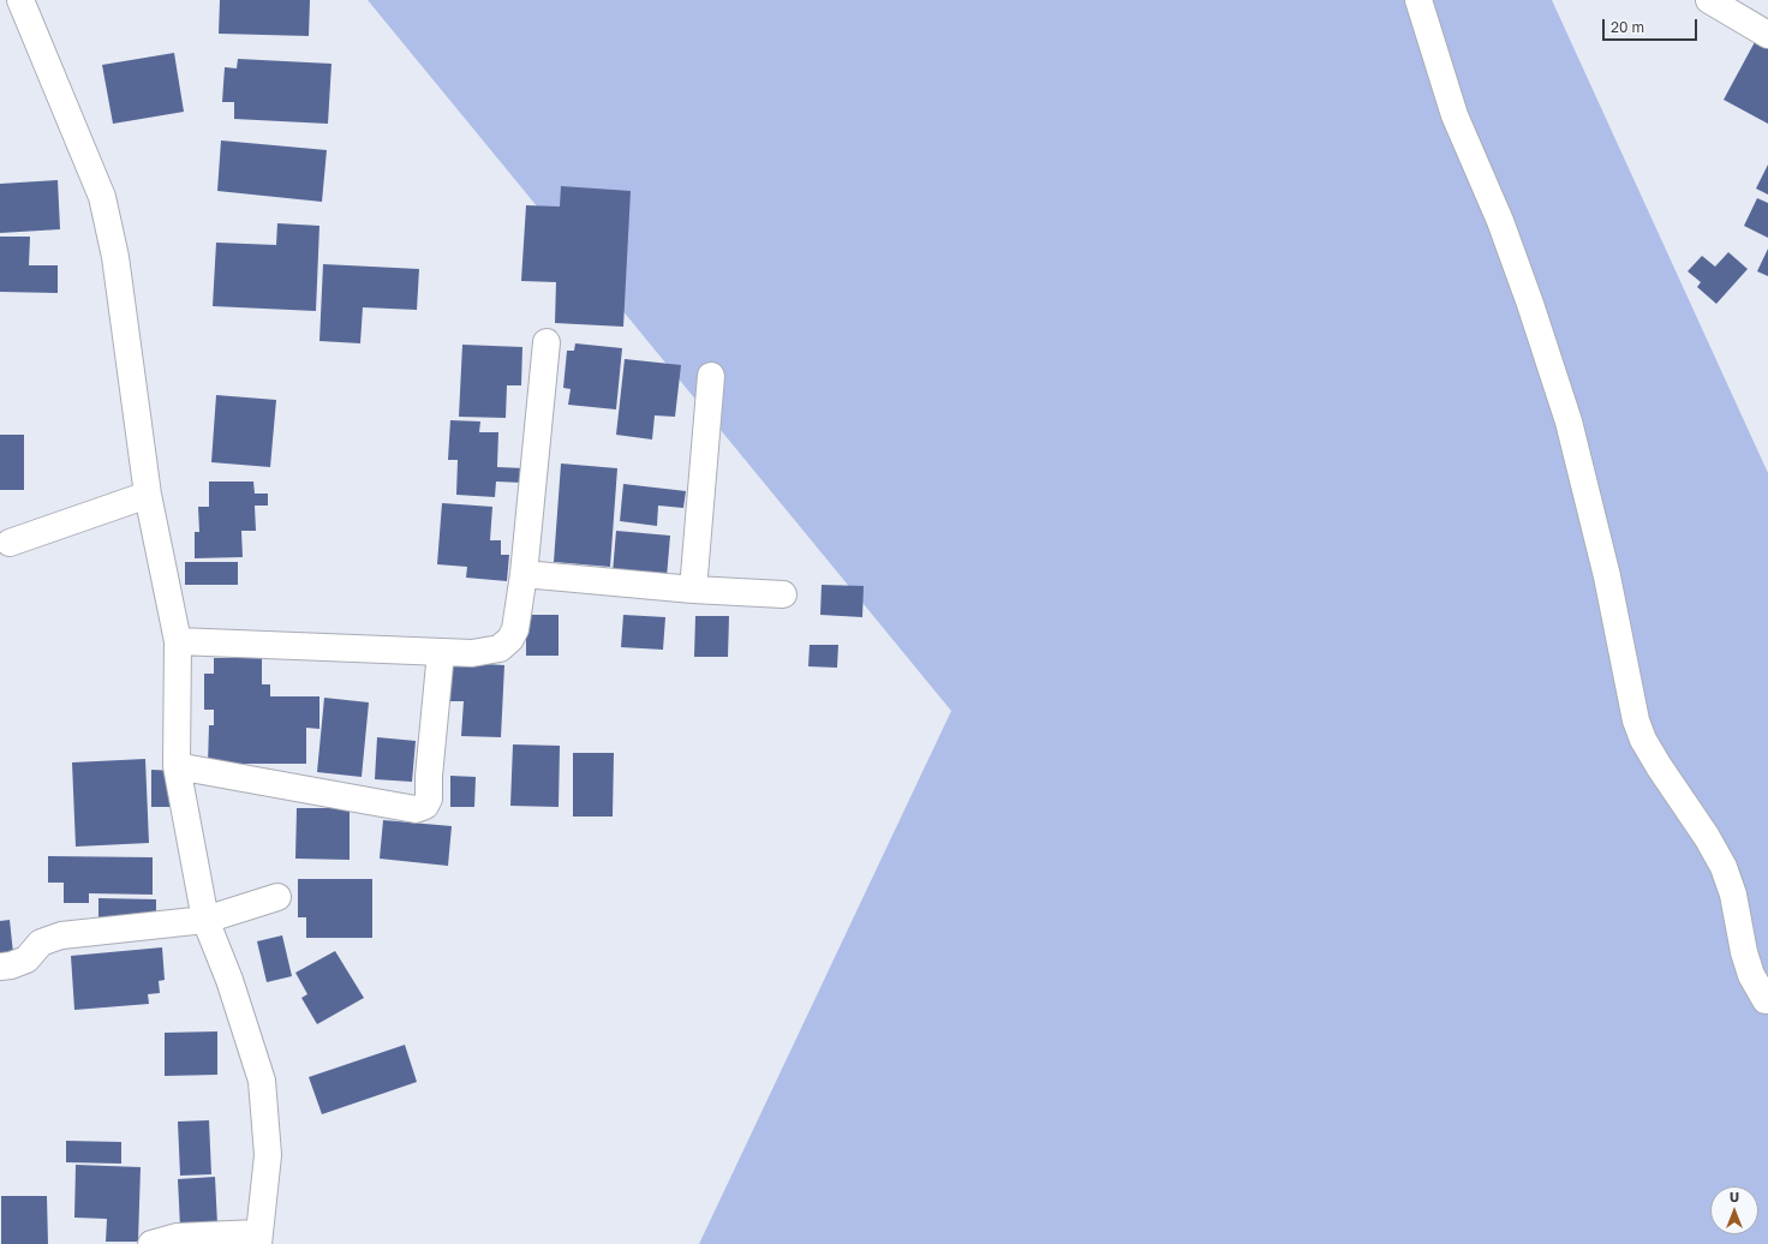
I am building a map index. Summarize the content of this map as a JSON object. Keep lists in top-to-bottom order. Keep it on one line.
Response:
{"scale_bar":"20 m","north":"top"}
